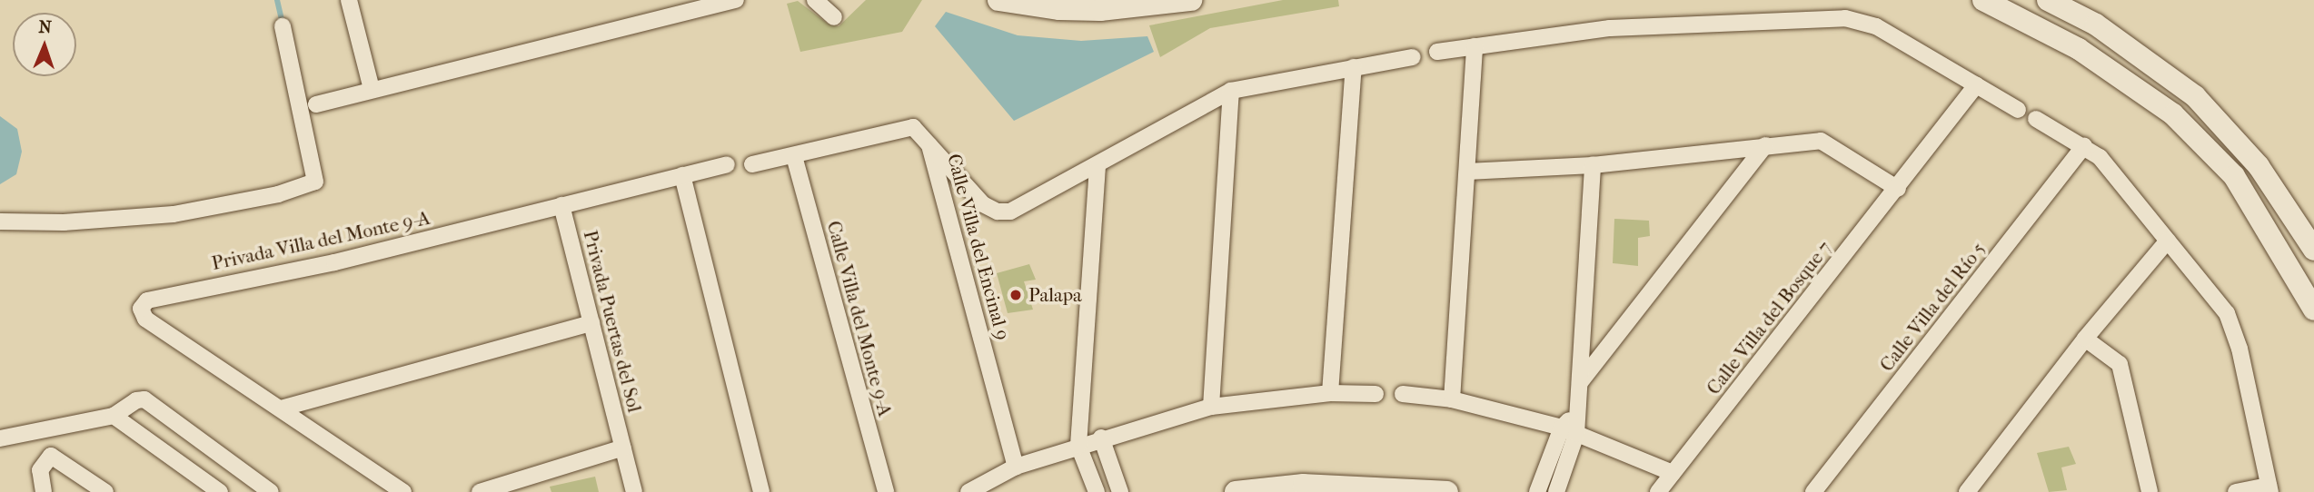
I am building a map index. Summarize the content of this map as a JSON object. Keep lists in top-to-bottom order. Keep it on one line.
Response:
{"streets":{"street":["Privada Villa del Monte 9-A","Calle Villa del Encinal 9","Calle Villa del Río 5","Calle Villa del Bosque 7","Calle Villa del Monte 9-A","Privada Puertas del Sol"]},"crossings":[["Privada Villa del Monte 9-A","Privada Puertas del Sol"]],"places":["Palapa"],"north":"top"}
